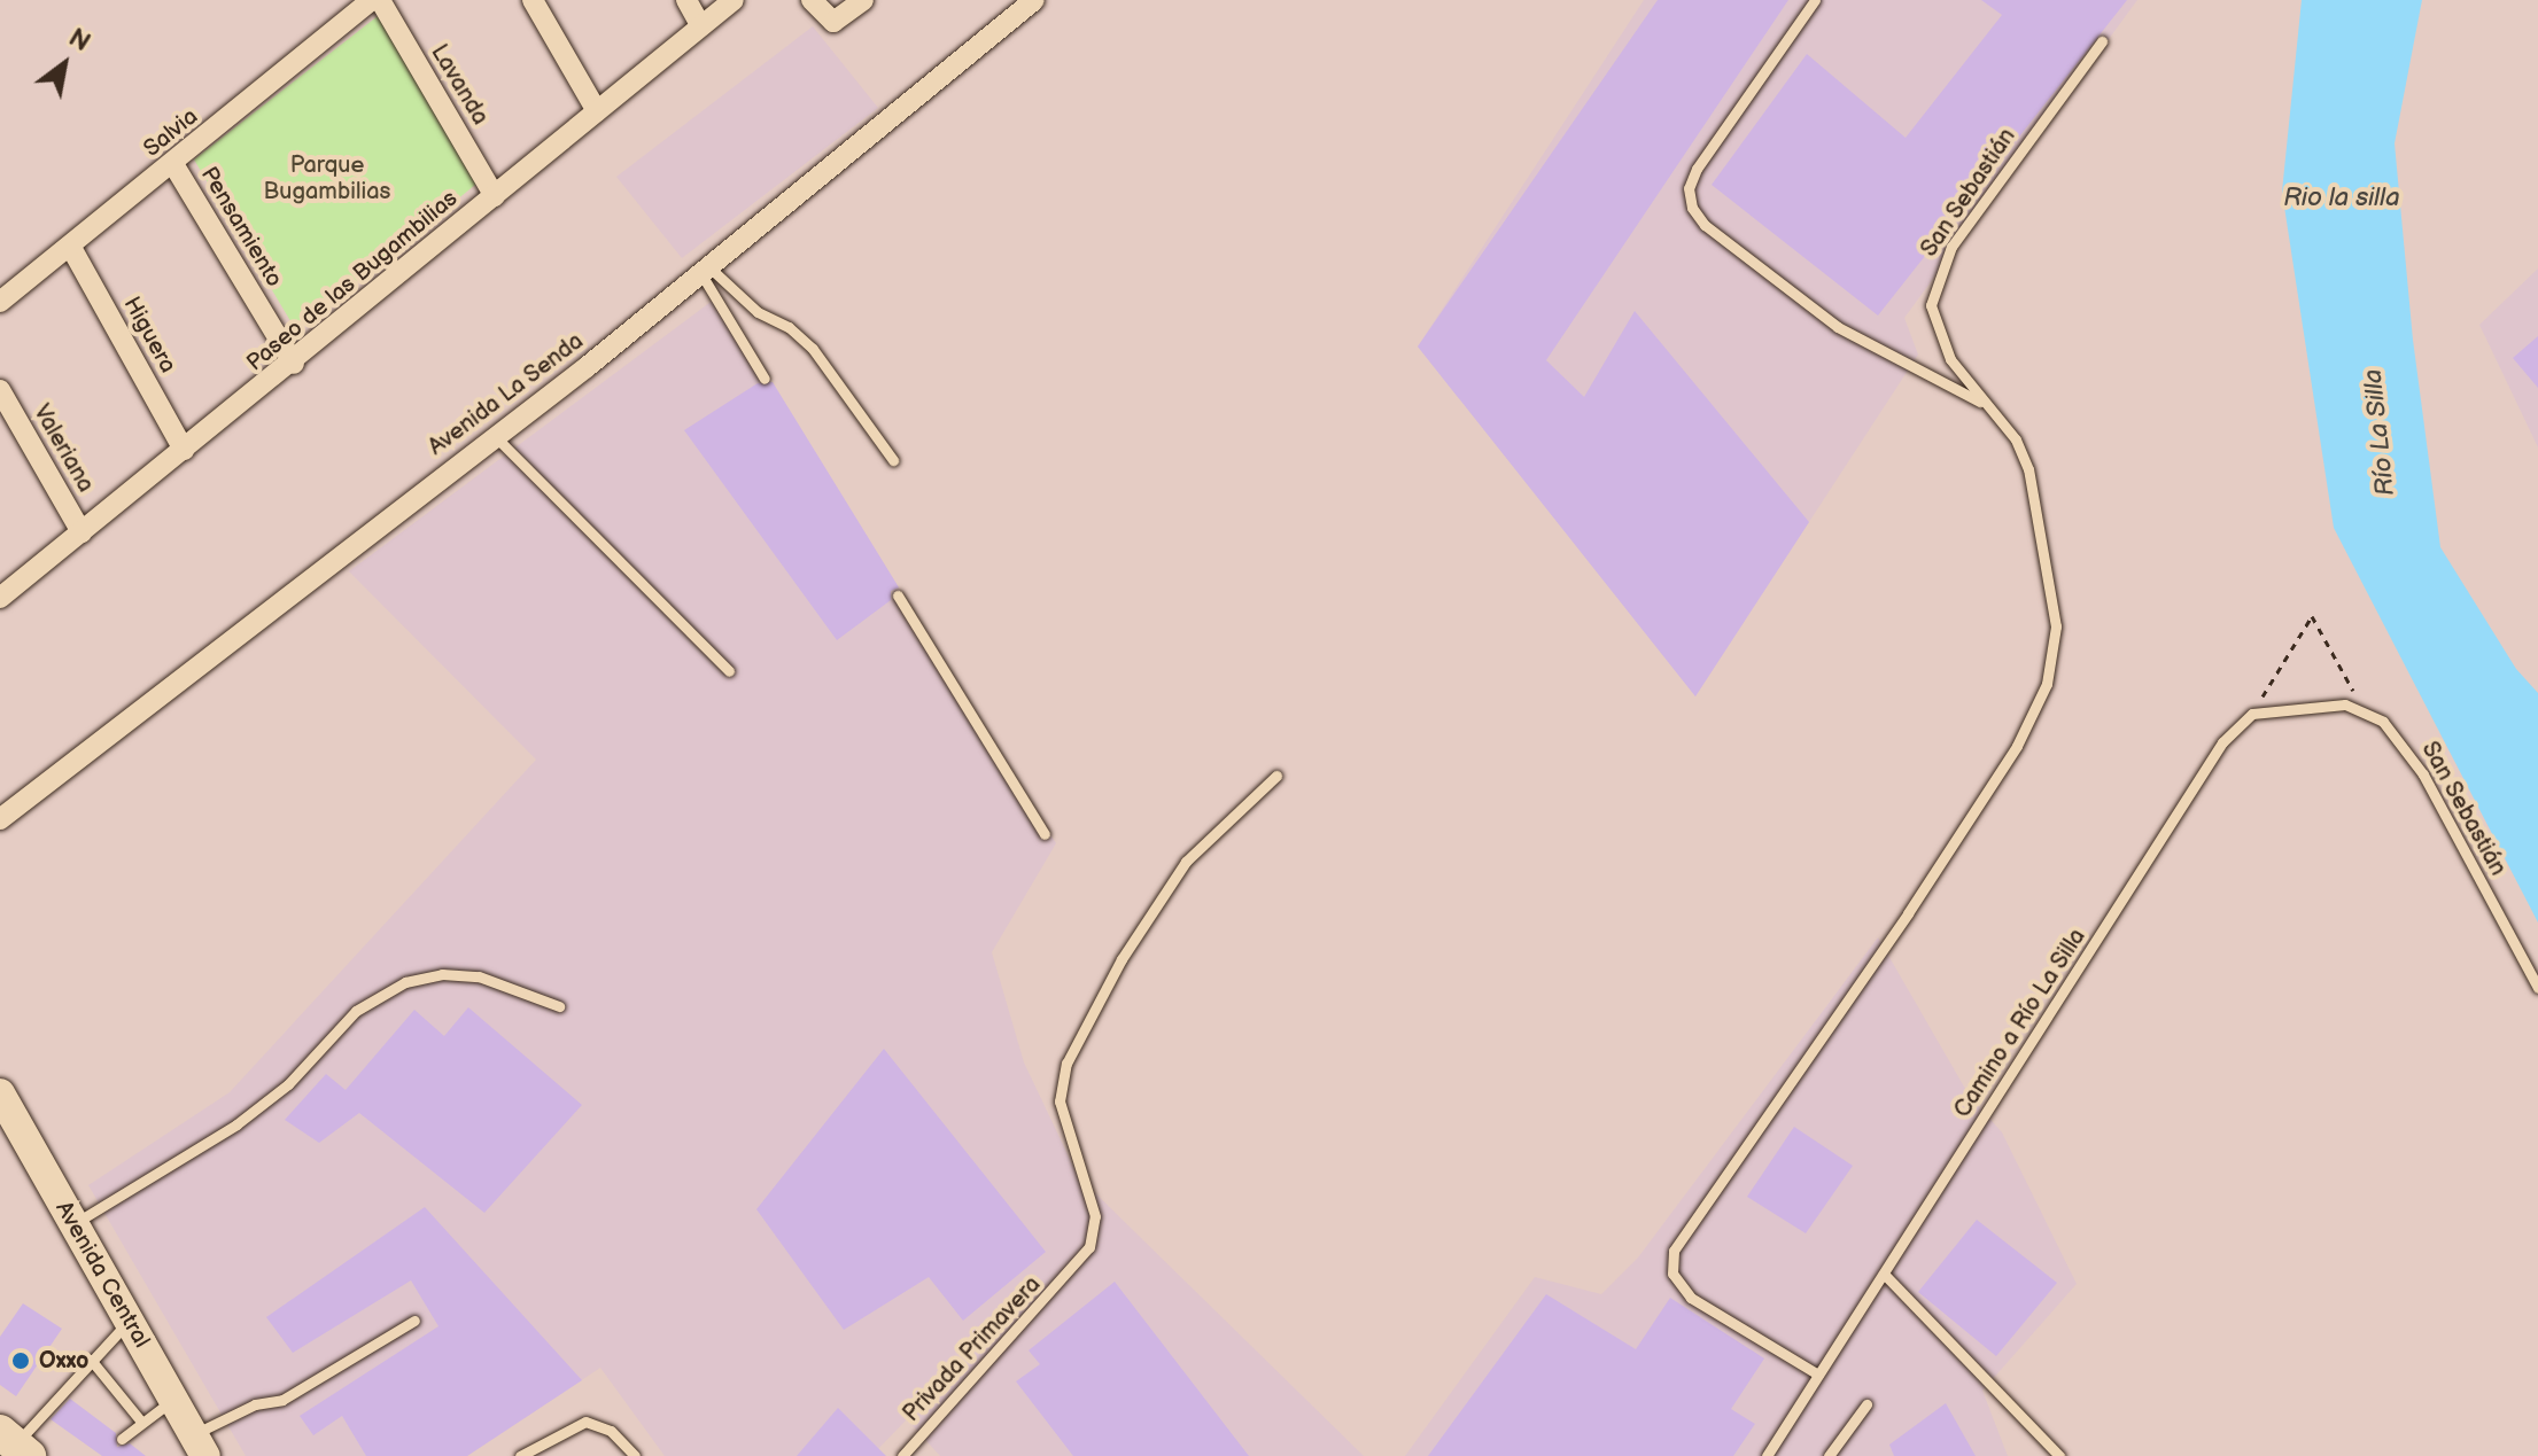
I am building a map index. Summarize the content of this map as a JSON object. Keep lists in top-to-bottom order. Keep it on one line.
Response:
{"streets":{"main road":["Avenida Central"],"street":["Lavanda","Salvia","Pensamiento","Paseo de las Bugambilias","Higuera","Avenida La Senda","Valeriana"],"lane":["San Sebastián","Camino a Río La Silla","Privada Primavera"]},"crossings":[["Lavanda","Paseo de las Bugambilias"],["Salvia","Pensamiento"],["Salvia","Higuera"],["San Sebastián","Camino a Río La Silla"],["Pensamiento","Paseo de las Bugambilias"],["Paseo de las Bugambilias","Higuera"],["Paseo de las Bugambilias","Valeriana"]],"water":["Rio la silla","Río La Silla"],"parks":["Parque Bugambilias"],"places":["Oxxo"],"north":"top right"}
